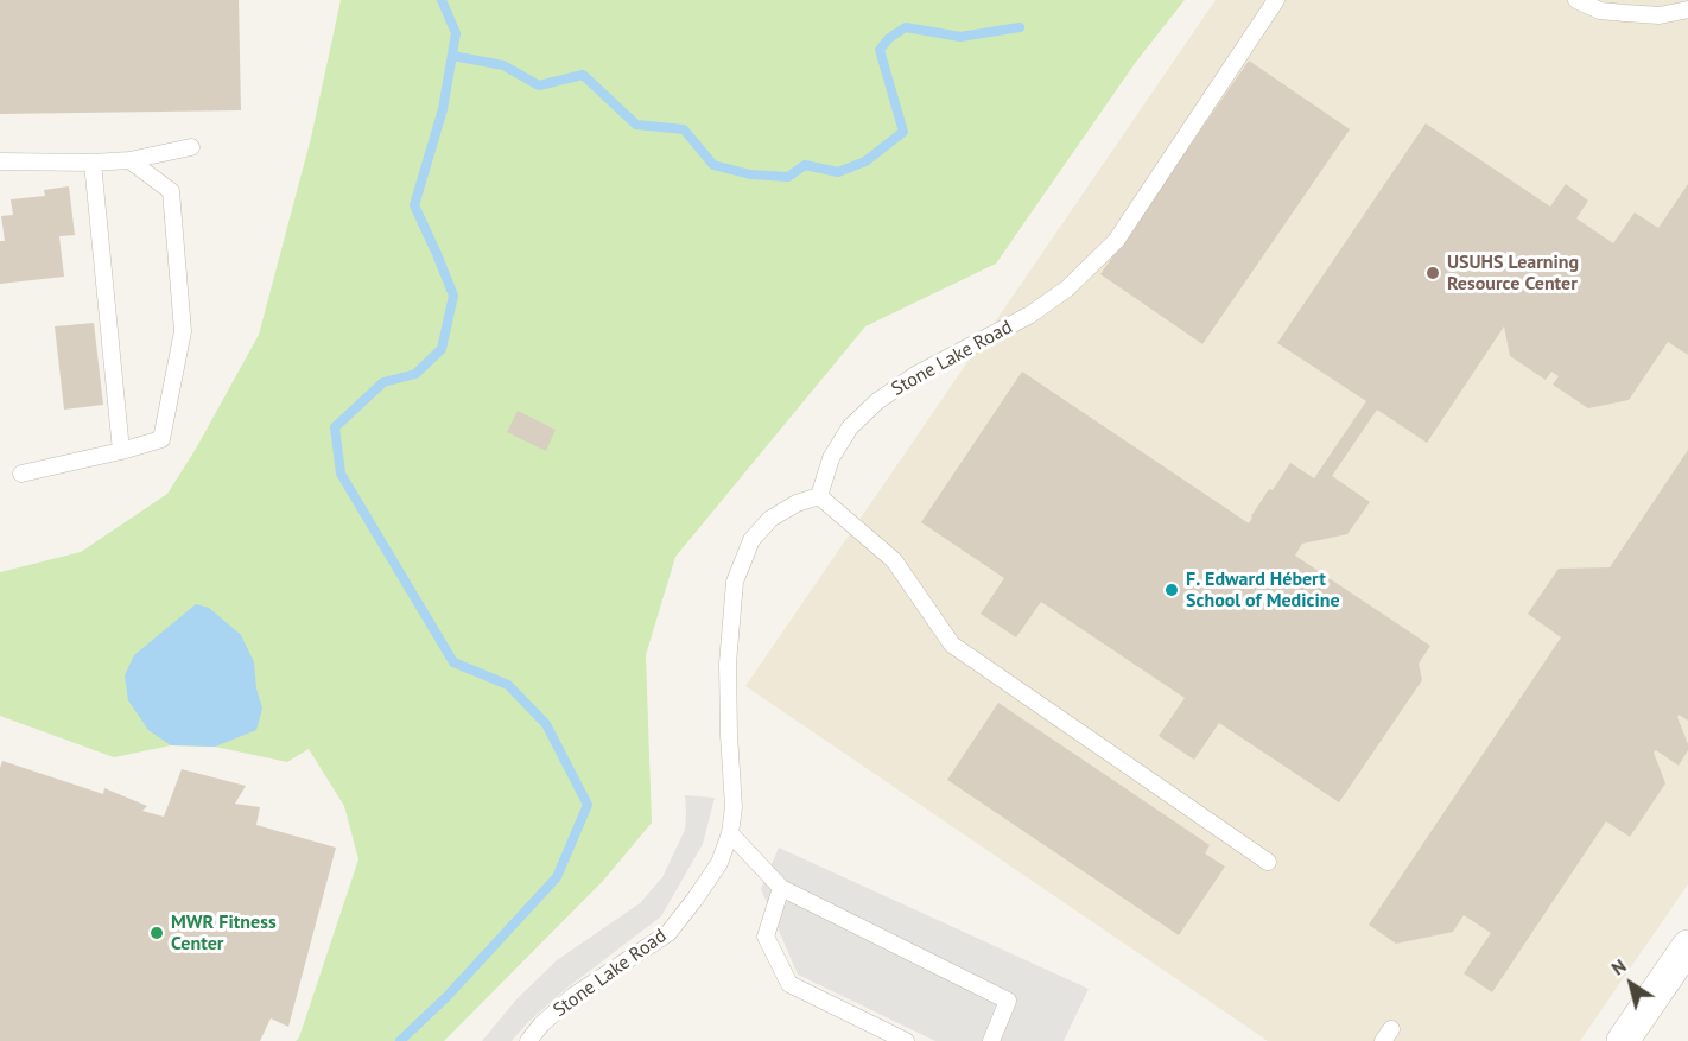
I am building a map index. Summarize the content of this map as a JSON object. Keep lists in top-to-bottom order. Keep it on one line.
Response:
{"streets":{"lane":["Stone Lake Road"]},"places":["USUHS Learning Resource Center","F. Edward Hébert School of Medicine","MWR Fitness Center"],"north":"top left"}
